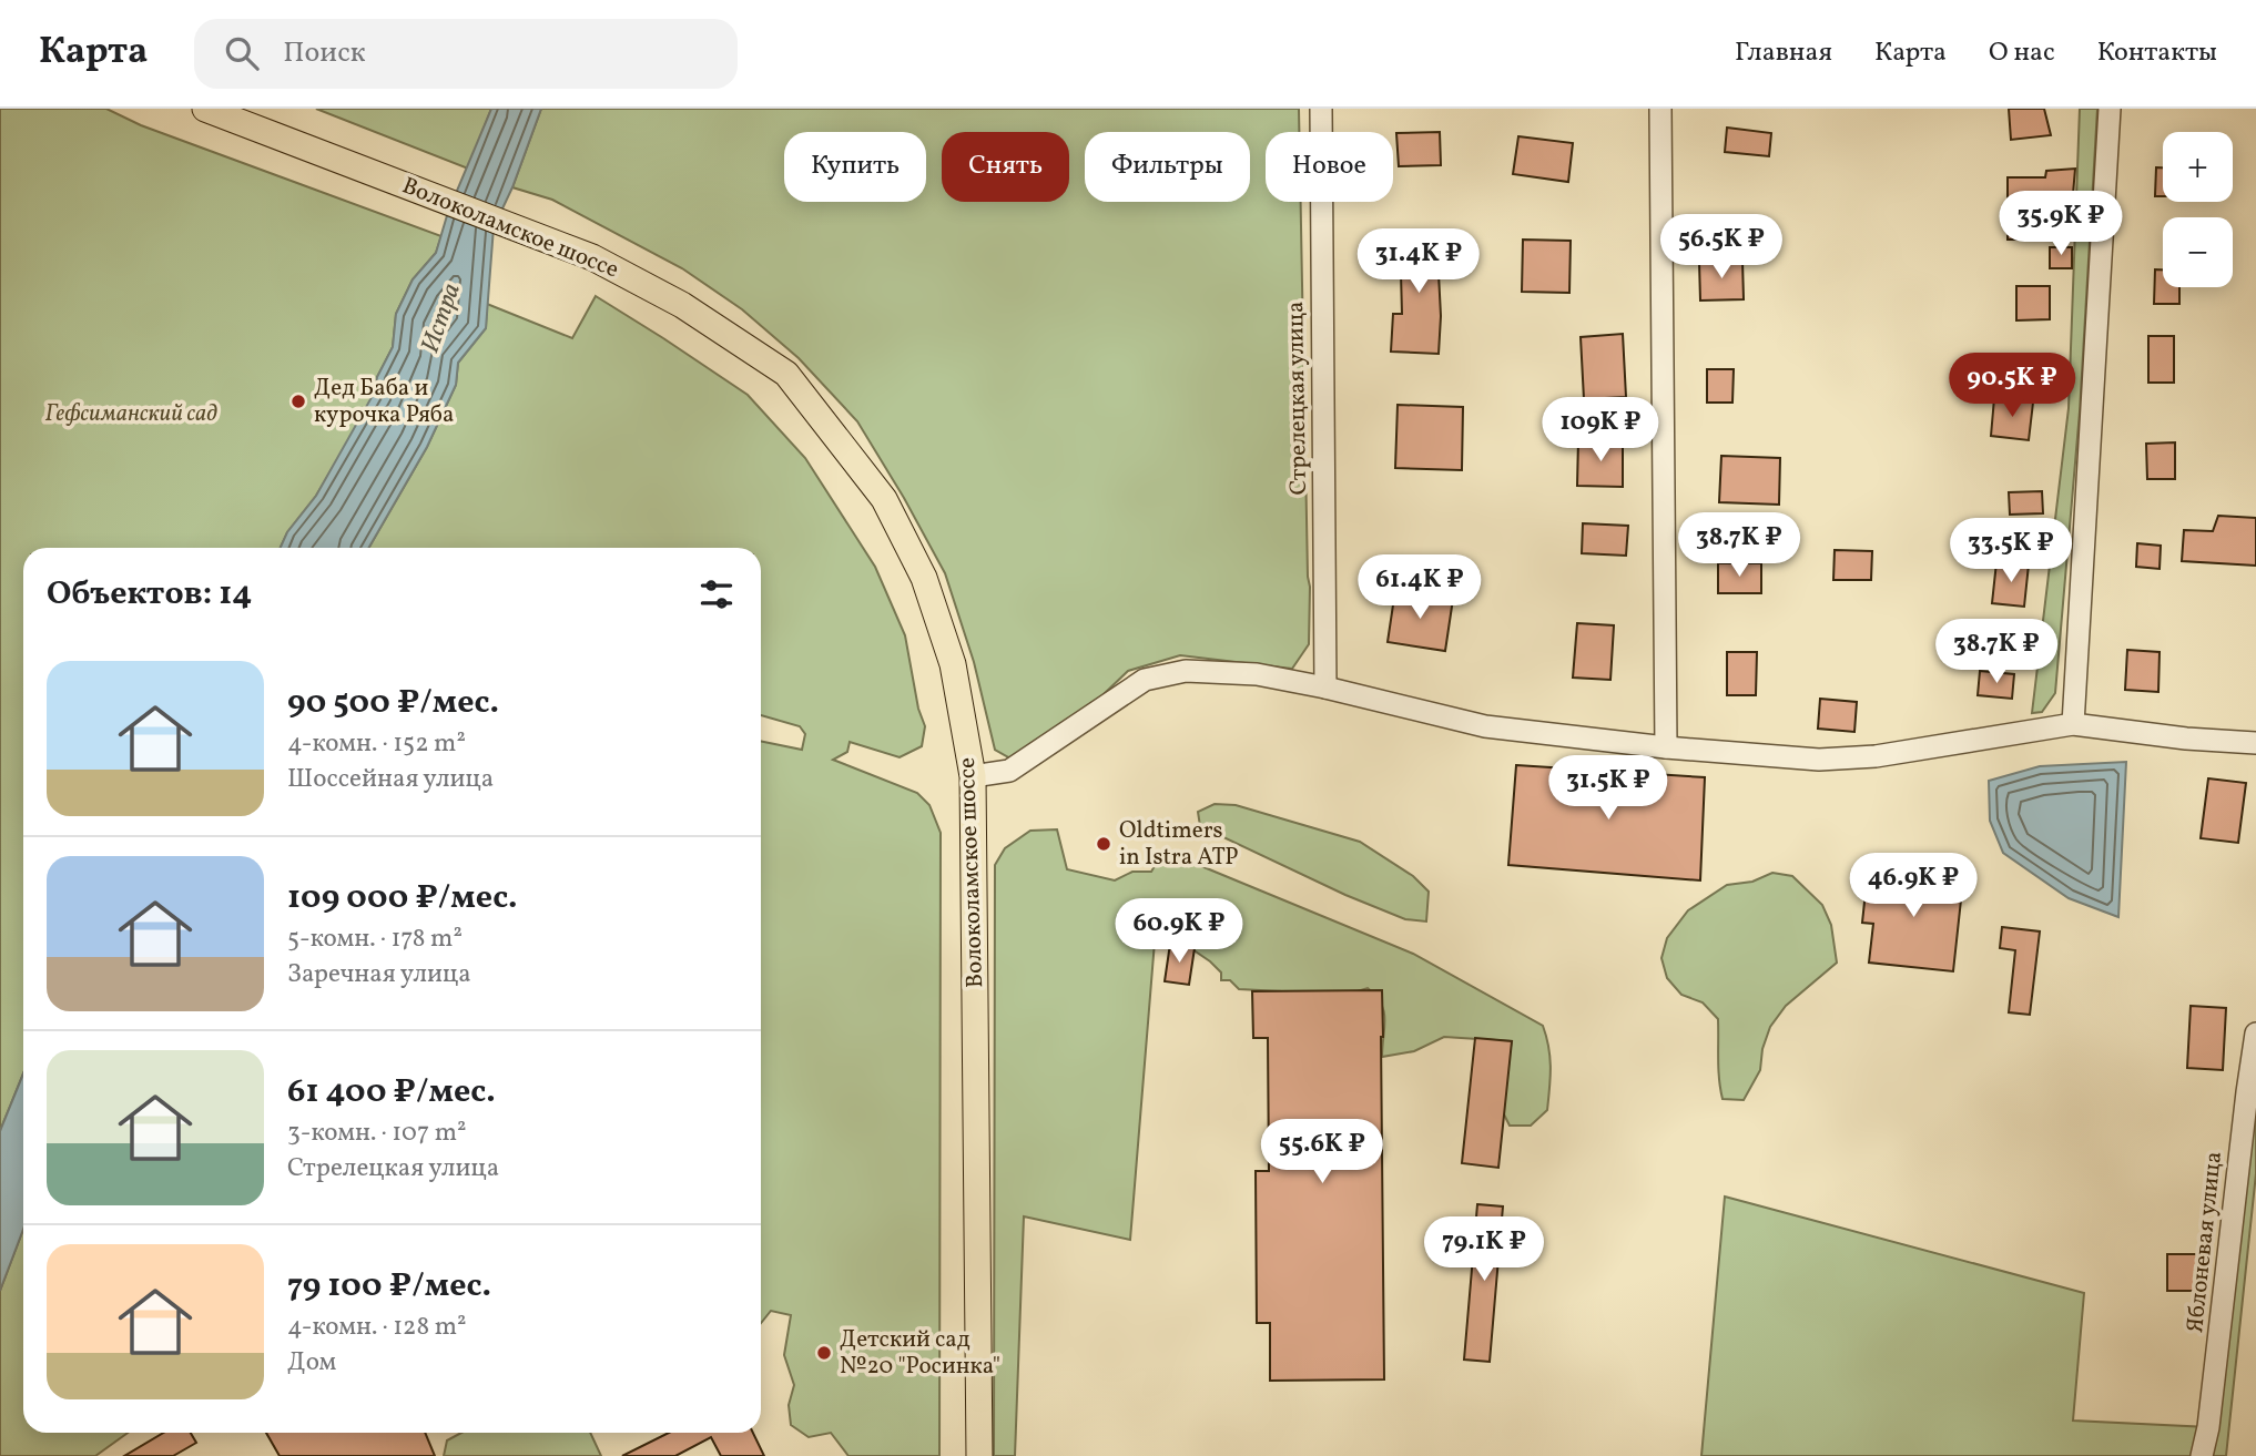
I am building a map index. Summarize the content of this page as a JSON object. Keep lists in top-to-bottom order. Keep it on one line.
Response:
{"streets":{"main road":["Волоколамское шоссе"],"street":["Стрелецкая улица","Яблоневая улица"]},"water":["Истра"],"parks":["Гефсиманский сад"],"places":["Дед Баба и курочка Ряба","Oldtimers in Istra ATP","Детский сад №20 \"Росинка\""],"page":{"header":"Карта","search":"Поиск","nav":["Главная","Карта","О нас","Контакты"],"map_buttons":["+","−"],"chip":["Купить","Снять","Фильтры","Новое"],"price":["35.9K ₽","56.5K ₽","31.4K ₽","90.5K ₽","109K ₽","38.7K ₽","33.5K ₽","61.4K ₽","38.7K ₽","31.5K ₽","46.9K ₽","60.9K ₽","55.6K ₽","79.1K ₽"],"heading":"Объектов: 14","list":[{"name":"90 500 ₽/мес.","note":"4-комн. · 152 m² · Шоссейная улица"},{"name":"109 000 ₽/мес.","note":"5-комн. · 178 m² · Заречная улица"},{"name":"61 400 ₽/мес.","note":"3-комн. · 107 m² · Стрелецкая улица"},{"name":"79 100 ₽/мес.","note":"4-комн. · 128 m² · Дом"}]}}
